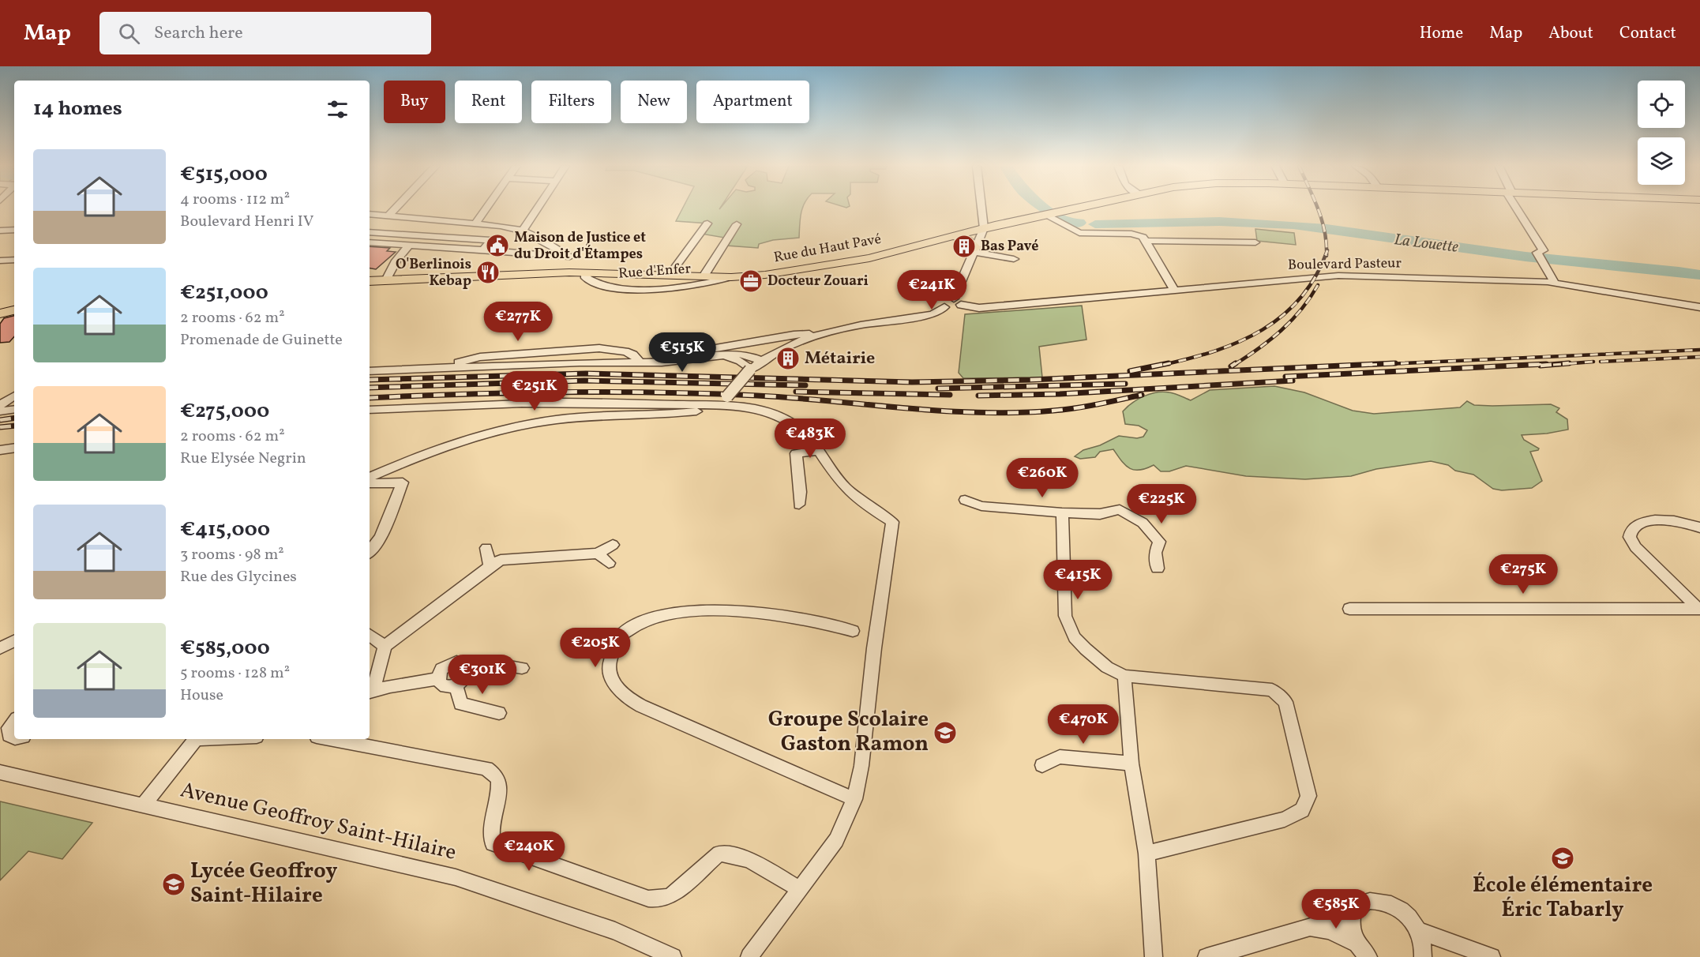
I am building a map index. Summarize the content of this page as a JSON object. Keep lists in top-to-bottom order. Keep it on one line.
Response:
{"streets":{"main road":["Rue du Haut Pavé"],"street":["Boulevard Pasteur","Rue d'Enfer","Avenue Geoffroy Saint-Hilaire"]},"crossings":[["Rue du Haut Pavé","Rue d'Enfer"]],"water":["La Louette"],"places":{"public building":["Maison de Justice et du Droit d'Étampes"],"building":["Bas Pavé","Métairie"],"restaurant":["O'Berlinois Kebap"],"office":["Docteur Zouari"],"school or university":["Groupe Scolaire Gaston Ramon","École élémentaire Éric Tabarly","Lycée Geoffroy Saint-Hilaire"]},"page":{"header":"Map","search":"Search here","nav":["Home","Map","About","Contact"],"chip":["Buy","Rent","Filters","New","Apartment"],"heading":"14 homes","list":[{"name":"€515,000","note":"4 rooms · 112 m² · Boulevard Henri IV"},{"name":"€251,000","note":"2 rooms · 62 m² · Promenade de Guinette"},{"name":"€275,000","note":"2 rooms · 62 m² · Rue Elysée Negrin"},{"name":"€415,000","note":"3 rooms · 98 m² · Rue des Glycines"},{"name":"€585,000","note":"5 rooms · 128 m² · House"}],"price":["€241K","€277K","€515K","€251K","€483K","€260K","€225K","€275K","€415K","€205K","€301K","€470K","€240K","€585K"]}}
